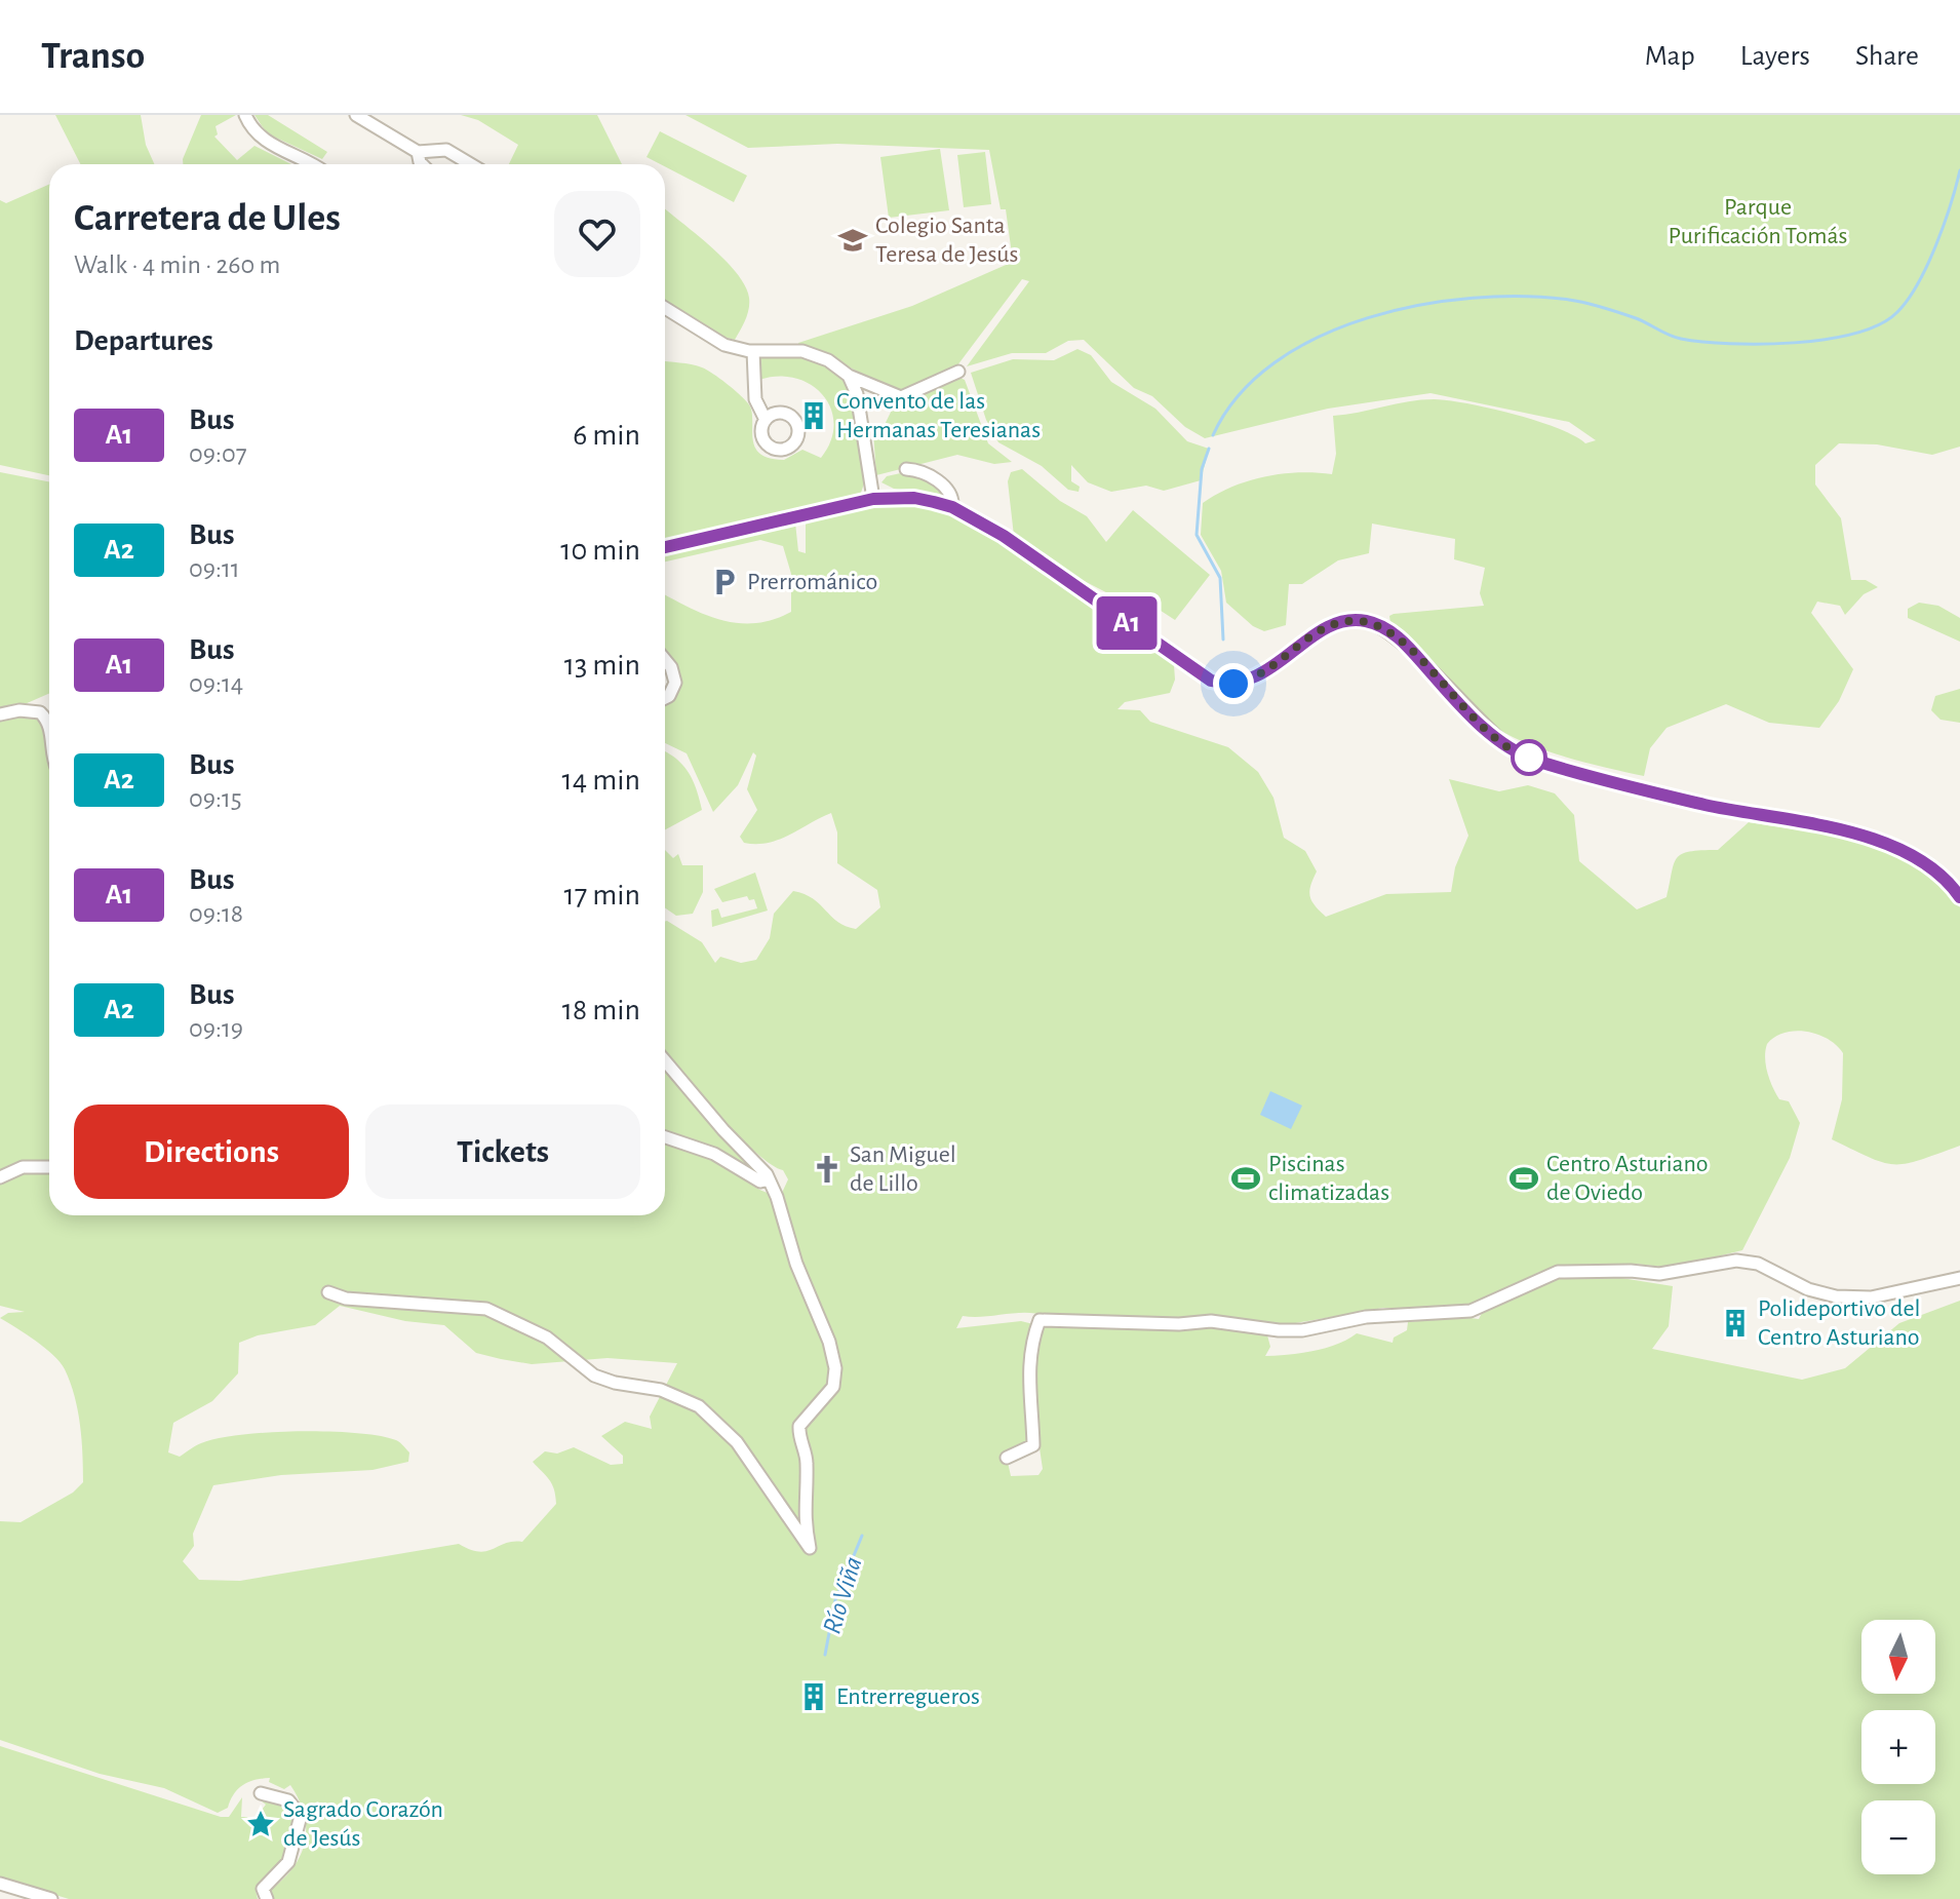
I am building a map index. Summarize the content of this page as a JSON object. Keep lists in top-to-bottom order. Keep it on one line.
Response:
{"water":["Río Viña"],"parks":["Parque Purificación Tomás"],"places":{"school or university":["Colegio Santa Teresa de Jesús"],"building":["Convento de las Hermanas Teresianas","Polideportivo del Centro Asturiano","Entrerregueros"],"parking":["Prerrománico"],"church":["San Miguel de Lillo"],"sports":["Piscinas climatizadas","Centro Asturiano de Oviedo"],"place":["Sagrado Corazón de Jesús"]},"lines":["bus line A1"],"north":"bottom","page":{"header":"Transo","nav":["Map","Layers","Share"],"on_map":"A1","heading":[["Carretera de Ules","Walk · 4 min · 260 m"],"Departures"],"list":[{"mark":"A1","name":"Bus","note":"09:07","value":"6 min"},{"mark":"A2","name":"Bus","note":"09:11","value":"10 min"},{"mark":"A1","name":"Bus","note":"09:14","value":"13 min"},{"mark":"A2","name":"Bus","note":"09:15","value":"14 min"},{"mark":"A1","name":"Bus","note":"09:18","value":"17 min"},{"mark":"A2","name":"Bus","note":"09:19","value":"18 min"}],"buttons":["Directions","Tickets"],"map_buttons":["+","−"]}}
